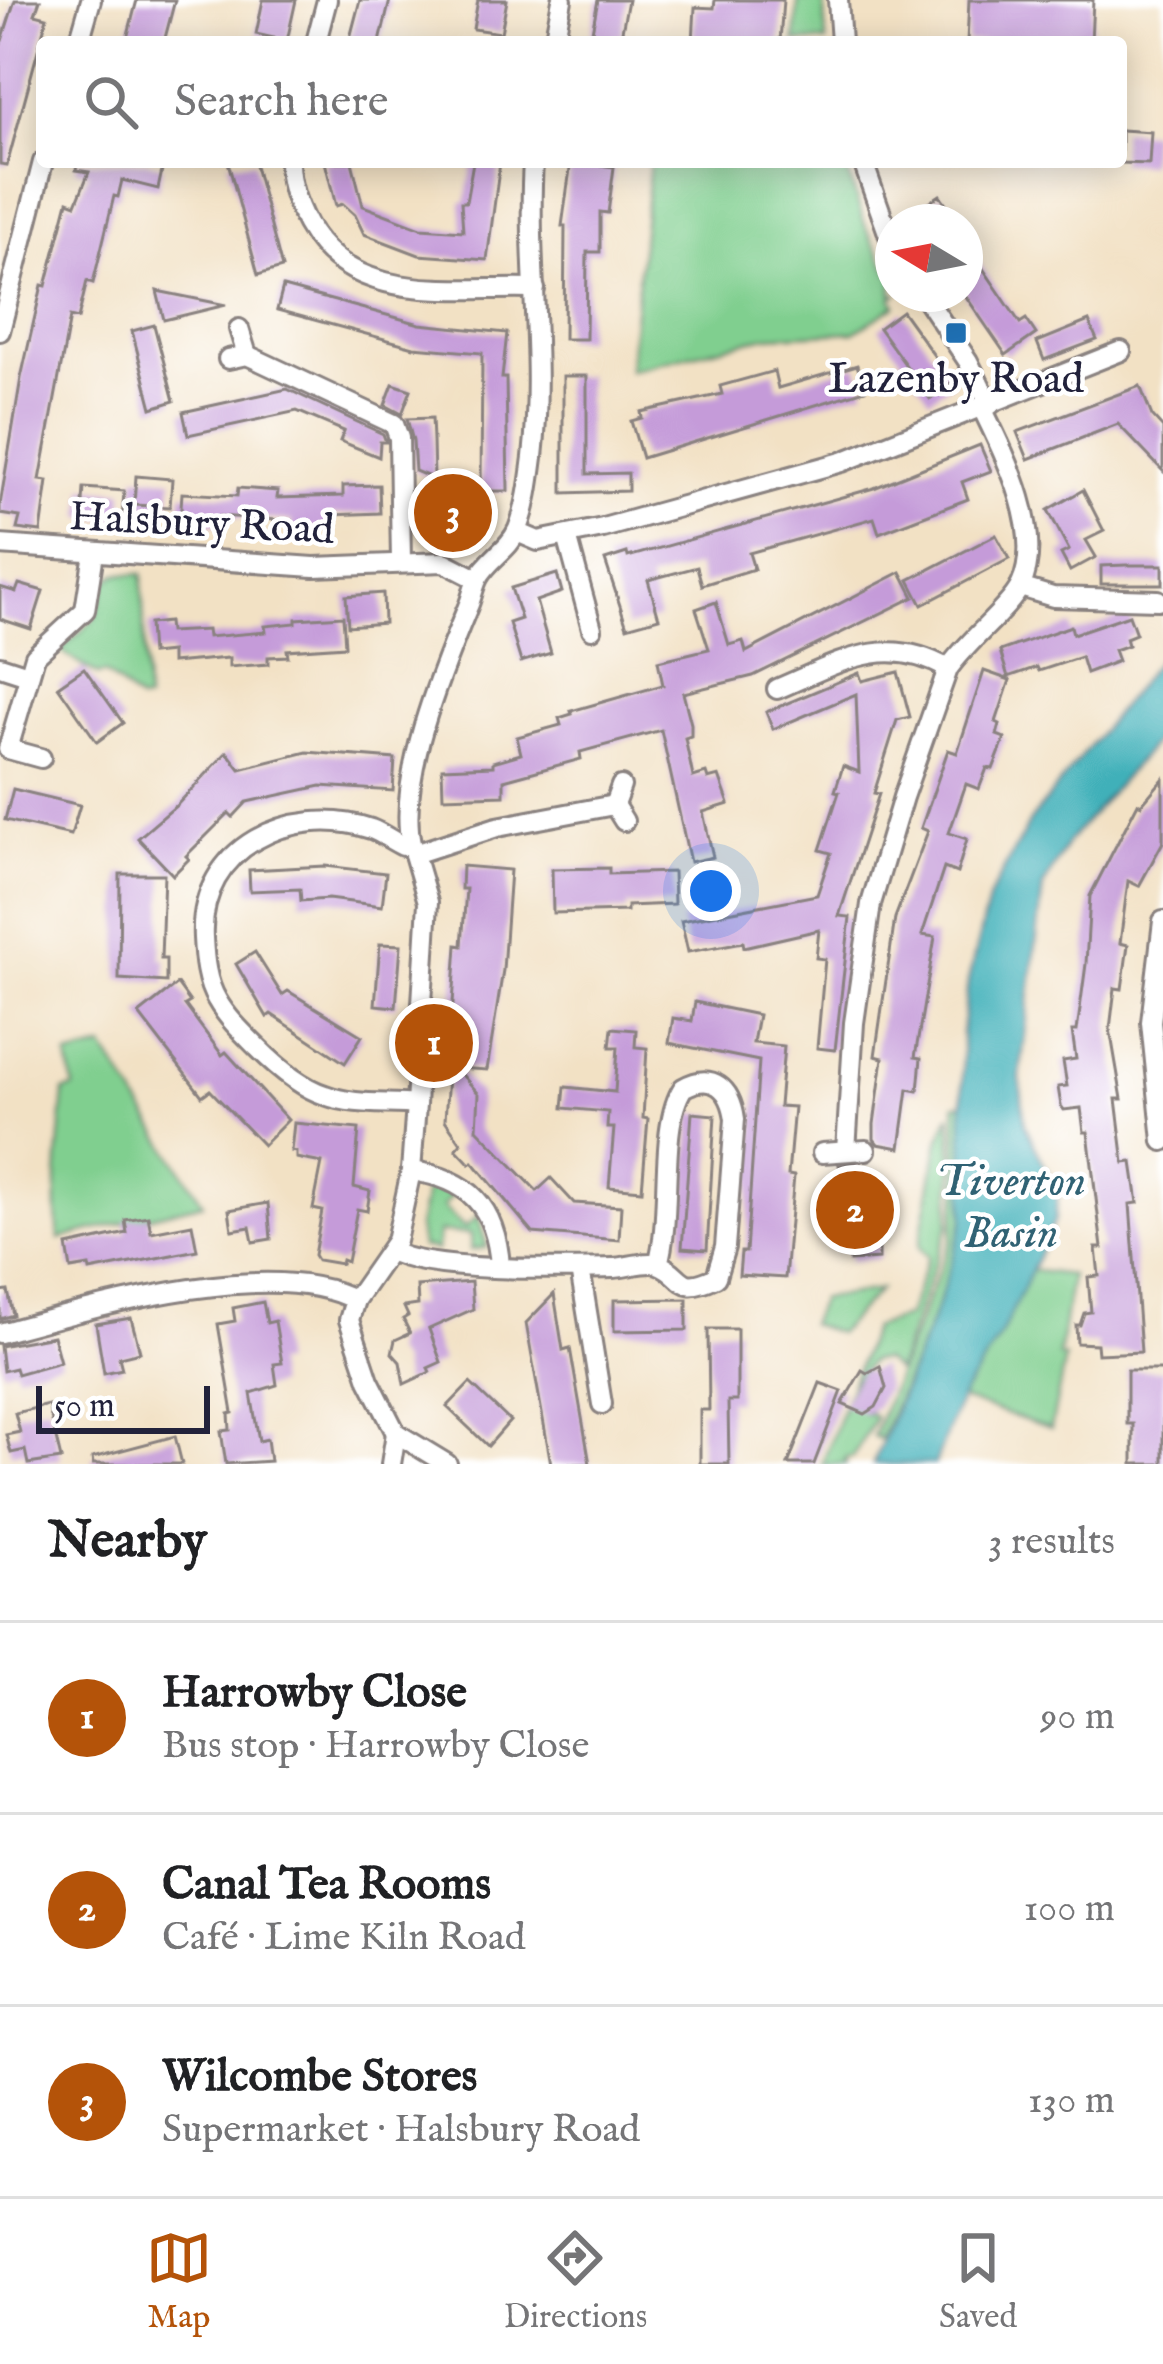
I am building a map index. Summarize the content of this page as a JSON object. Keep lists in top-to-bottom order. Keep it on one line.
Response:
{"streets":{"street":["Halsbury Road"]},"water":["Tiverton Basin"],"places":{"transit":["Lazenby Road"]},"scale_bar":"50 m","north":"left","page":{"search":"Search here","pins":["3","1","2"],"scale":"50 m","heading":["Nearby","3 results"],"list":[{"mark":"1","name":"Harrowby Close","note":"Bus stop · Harrowby Close","value":"90 m"},{"mark":"2","name":"Canal Tea Rooms","note":"Café · Lime Kiln Road","value":"100 m"},{"mark":"3","name":"Wilcombe Stores","note":"Supermarket · Halsbury Road","value":"130 m"}],"nav":["Map","Directions","Saved"]}}
